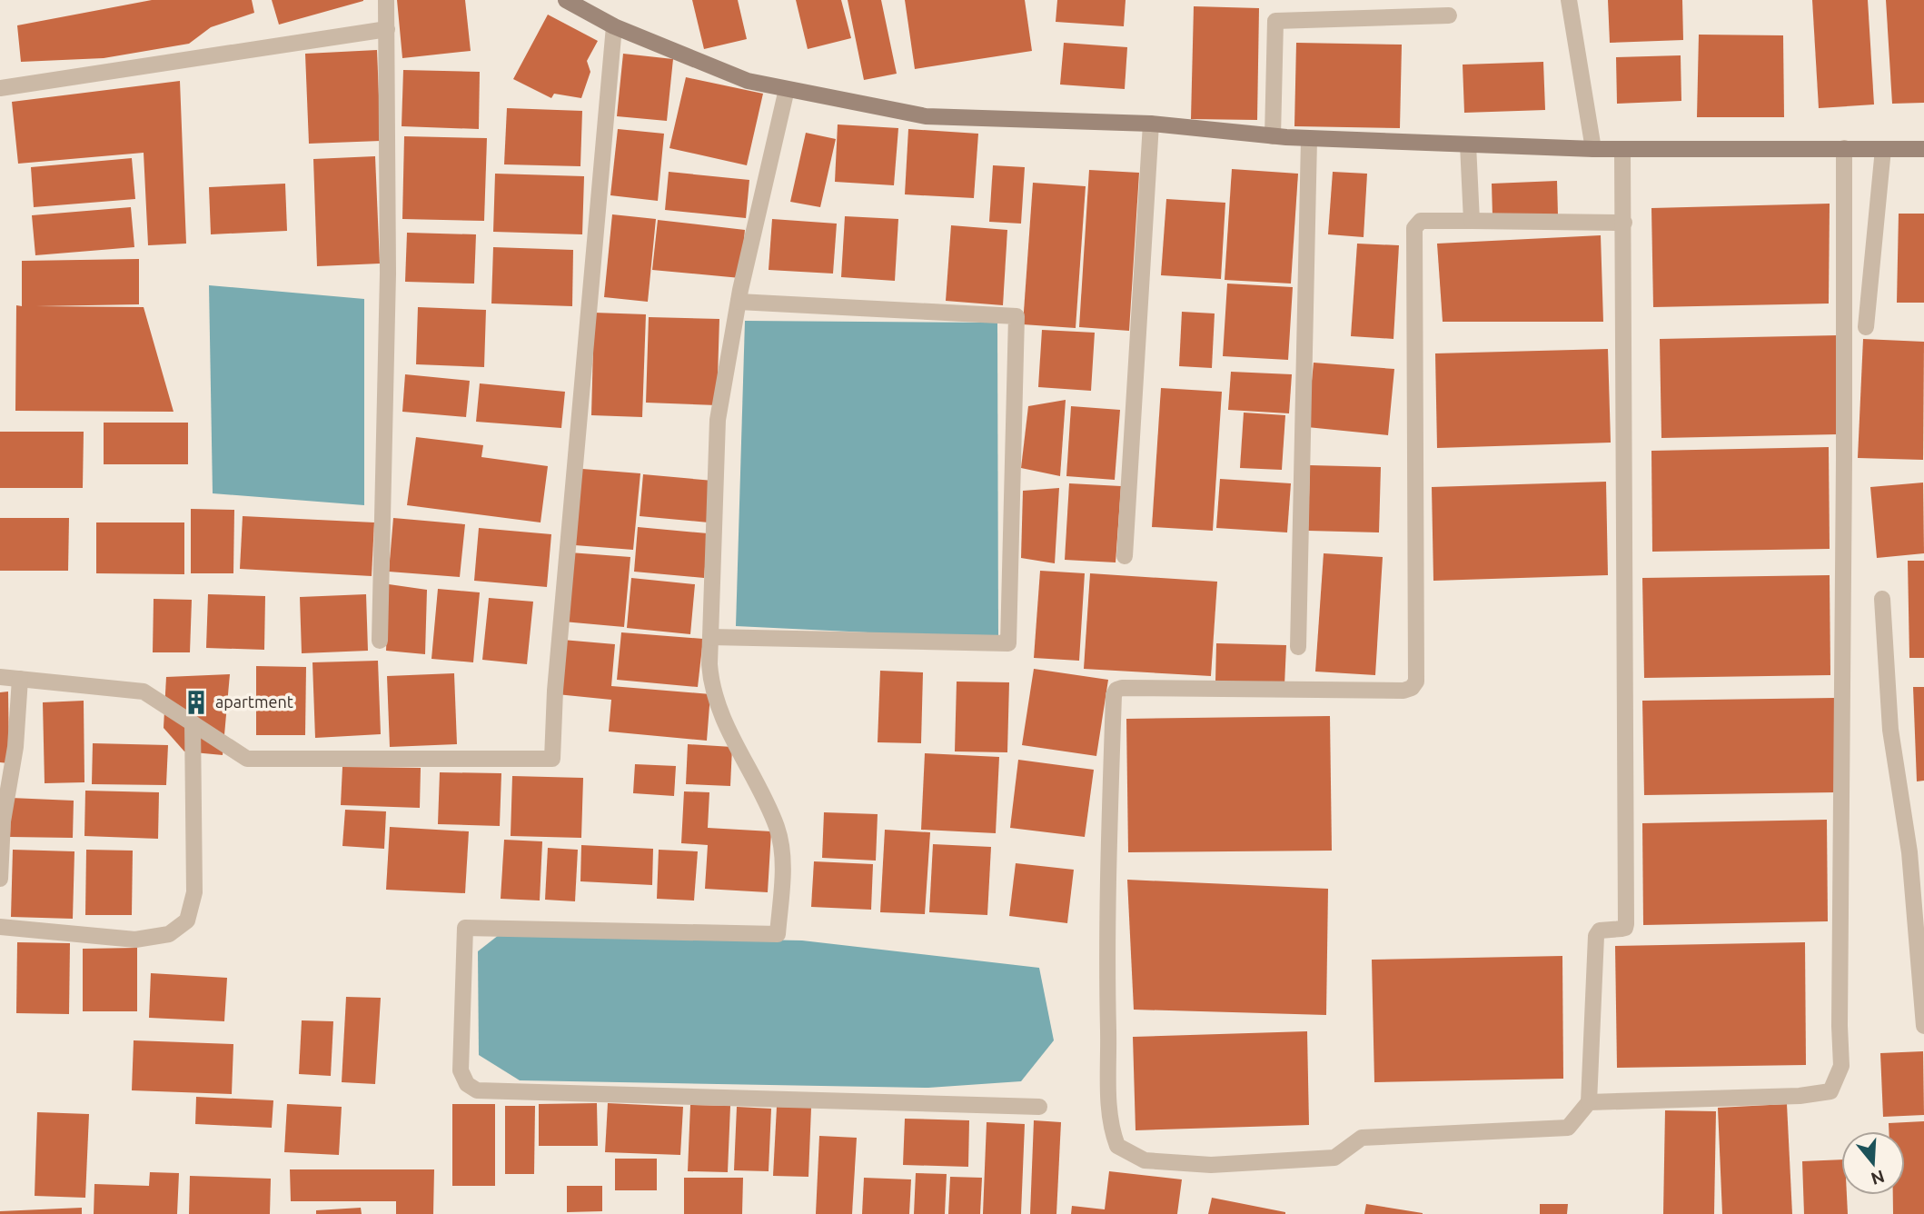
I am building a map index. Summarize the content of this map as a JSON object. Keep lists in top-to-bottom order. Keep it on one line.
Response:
{"places":{"building":["apartment"]},"north":"bottom"}
